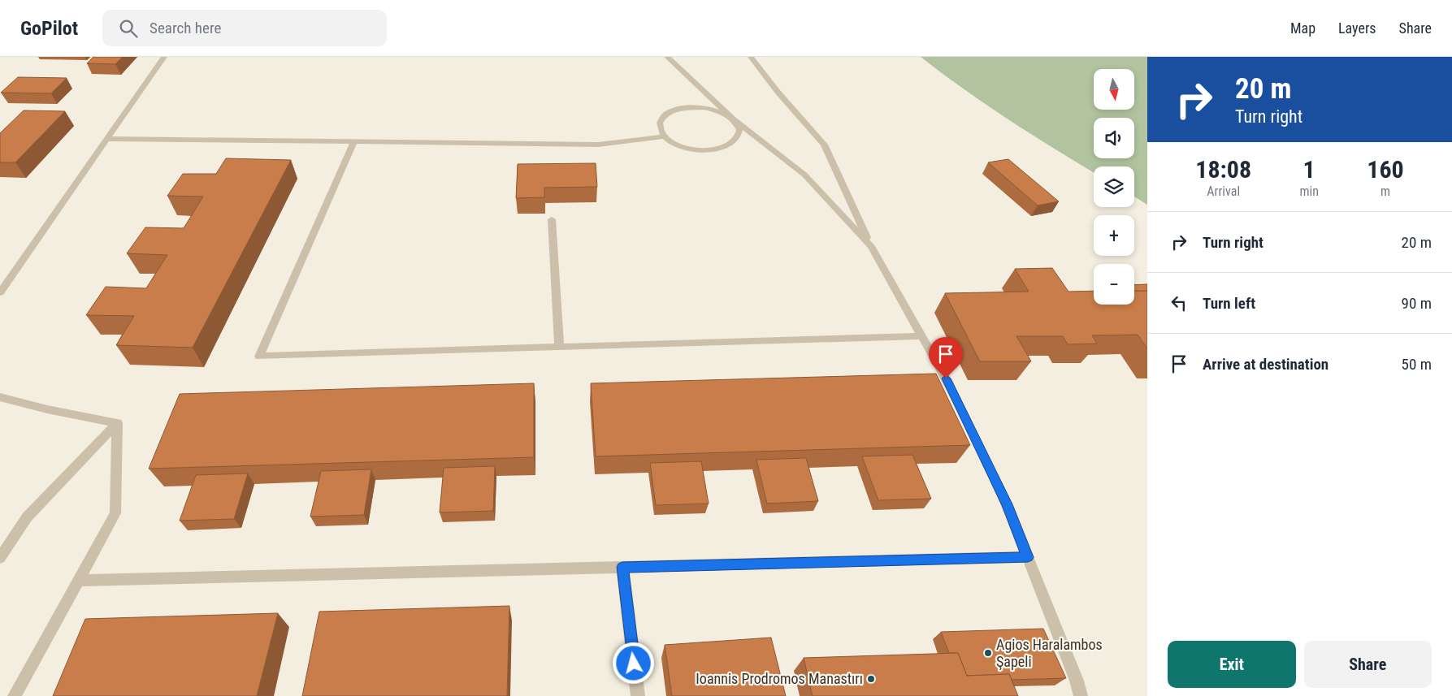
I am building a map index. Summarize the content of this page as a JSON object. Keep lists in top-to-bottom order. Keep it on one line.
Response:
{"places":["Agios Haralambos Şapeli","Ioannis Prodromos Manastırı"],"north":"bottom","page":{"header":"GoPilot","search":"Search here","nav":["Map","Layers","Share"],"turn":["20 m","Turn right"],"map_buttons":["+","−"],"eta":["18:08","Arrival","1","min","160","m"],"list":[{"name":"Turn right","value":"20 m"},{"name":"Turn left","value":"90 m"},{"name":"Arrive at destination","value":"50 m"}],"buttons":["Exit","Share"]}}
